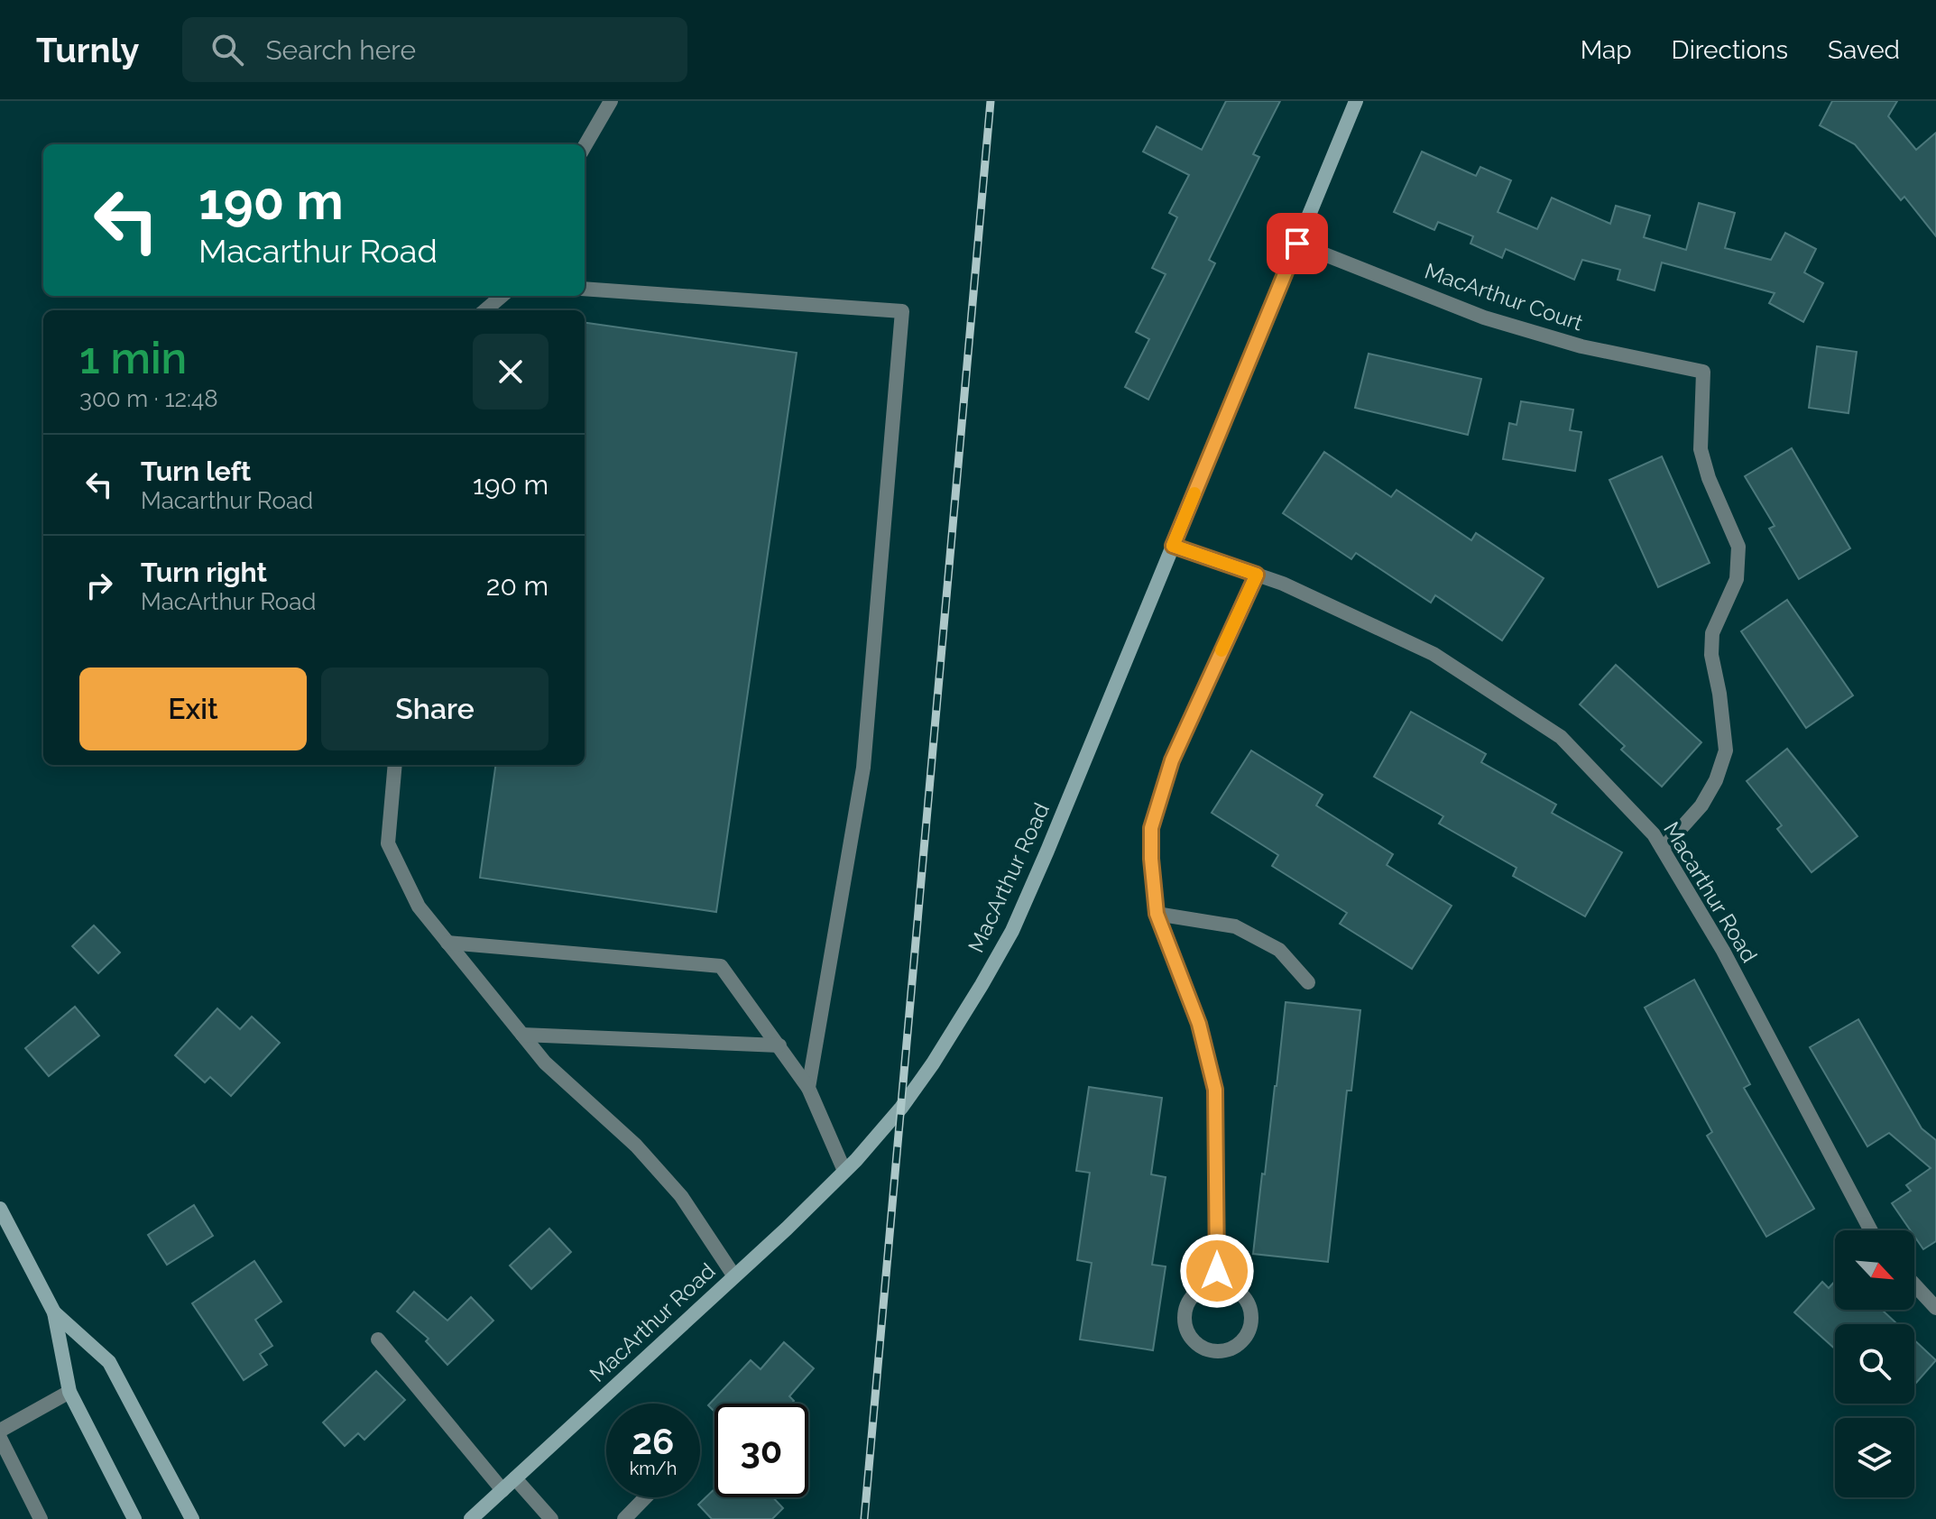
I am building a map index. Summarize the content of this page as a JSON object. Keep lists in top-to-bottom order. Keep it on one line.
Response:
{"streets":{"street":["MacArthur Court","MacArthur Road","Macarthur Road"]},"crossings":[["MacArthur Court","MacArthur Road"],["MacArthur Court","Macarthur Road"],["MacArthur Road","Macarthur Road"]],"north":"bottom right","page":{"header":"Turnly","search":"Search here","nav":["Map","Directions","Saved"],"turn":["190 m","Macarthur Road"],"heading":["1 min","300 m · 12:48"],"list":[{"name":"Turn left","note":"Macarthur Road","value":"190 m"},{"name":"Turn right","note":"MacArthur Road","value":"20 m"}],"buttons":["Exit","Share"],"speed":"26 km/h","limit":"30"}}
